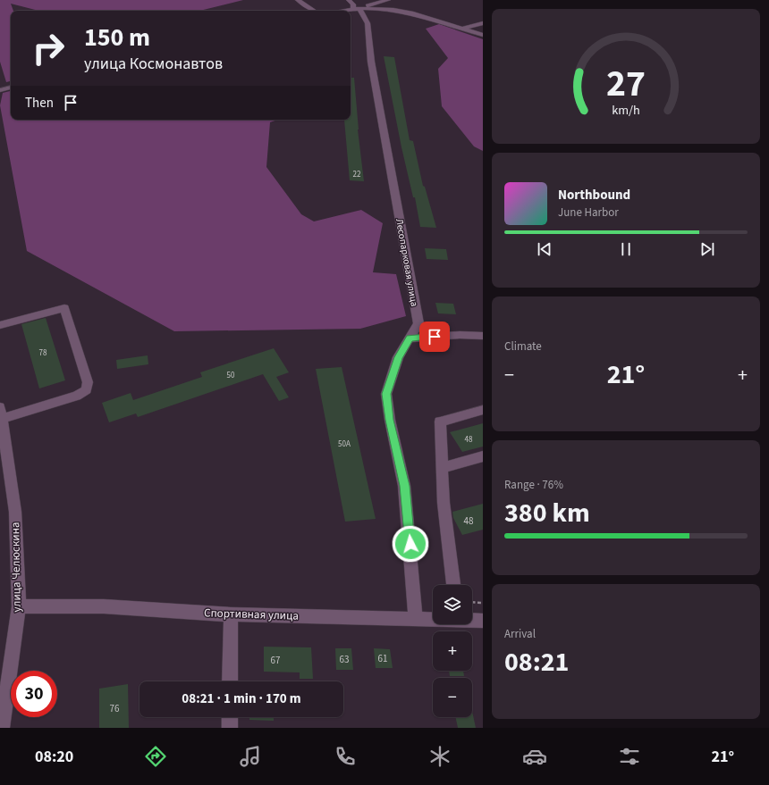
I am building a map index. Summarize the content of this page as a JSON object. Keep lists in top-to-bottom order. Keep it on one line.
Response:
{"streets":{"street":["Лесопарковая улица","улица Челюскина","Спортивная улица"]},"crossings":[["Лесопарковая улица","Спортивная улица"],["улица Челюскина","Спортивная улица"]],"house_numbers":["22","78","50","48","50А","48","61","63","67","76"],"page":{"turn":["150 m","улица Космонавтов"],"then":"Then","song":["Northbound","June Harbor"],"tile":["Climate",["Range · 76%","380 km"],["Arrival","08:21"]],"heat":["−","21°","+"],"map_buttons":["+","−"],"limit":"30","trip":"08:21 · 1 min · 170 m","tabs":["08:20","21°"],"gauge":["27","km/h"]}}
